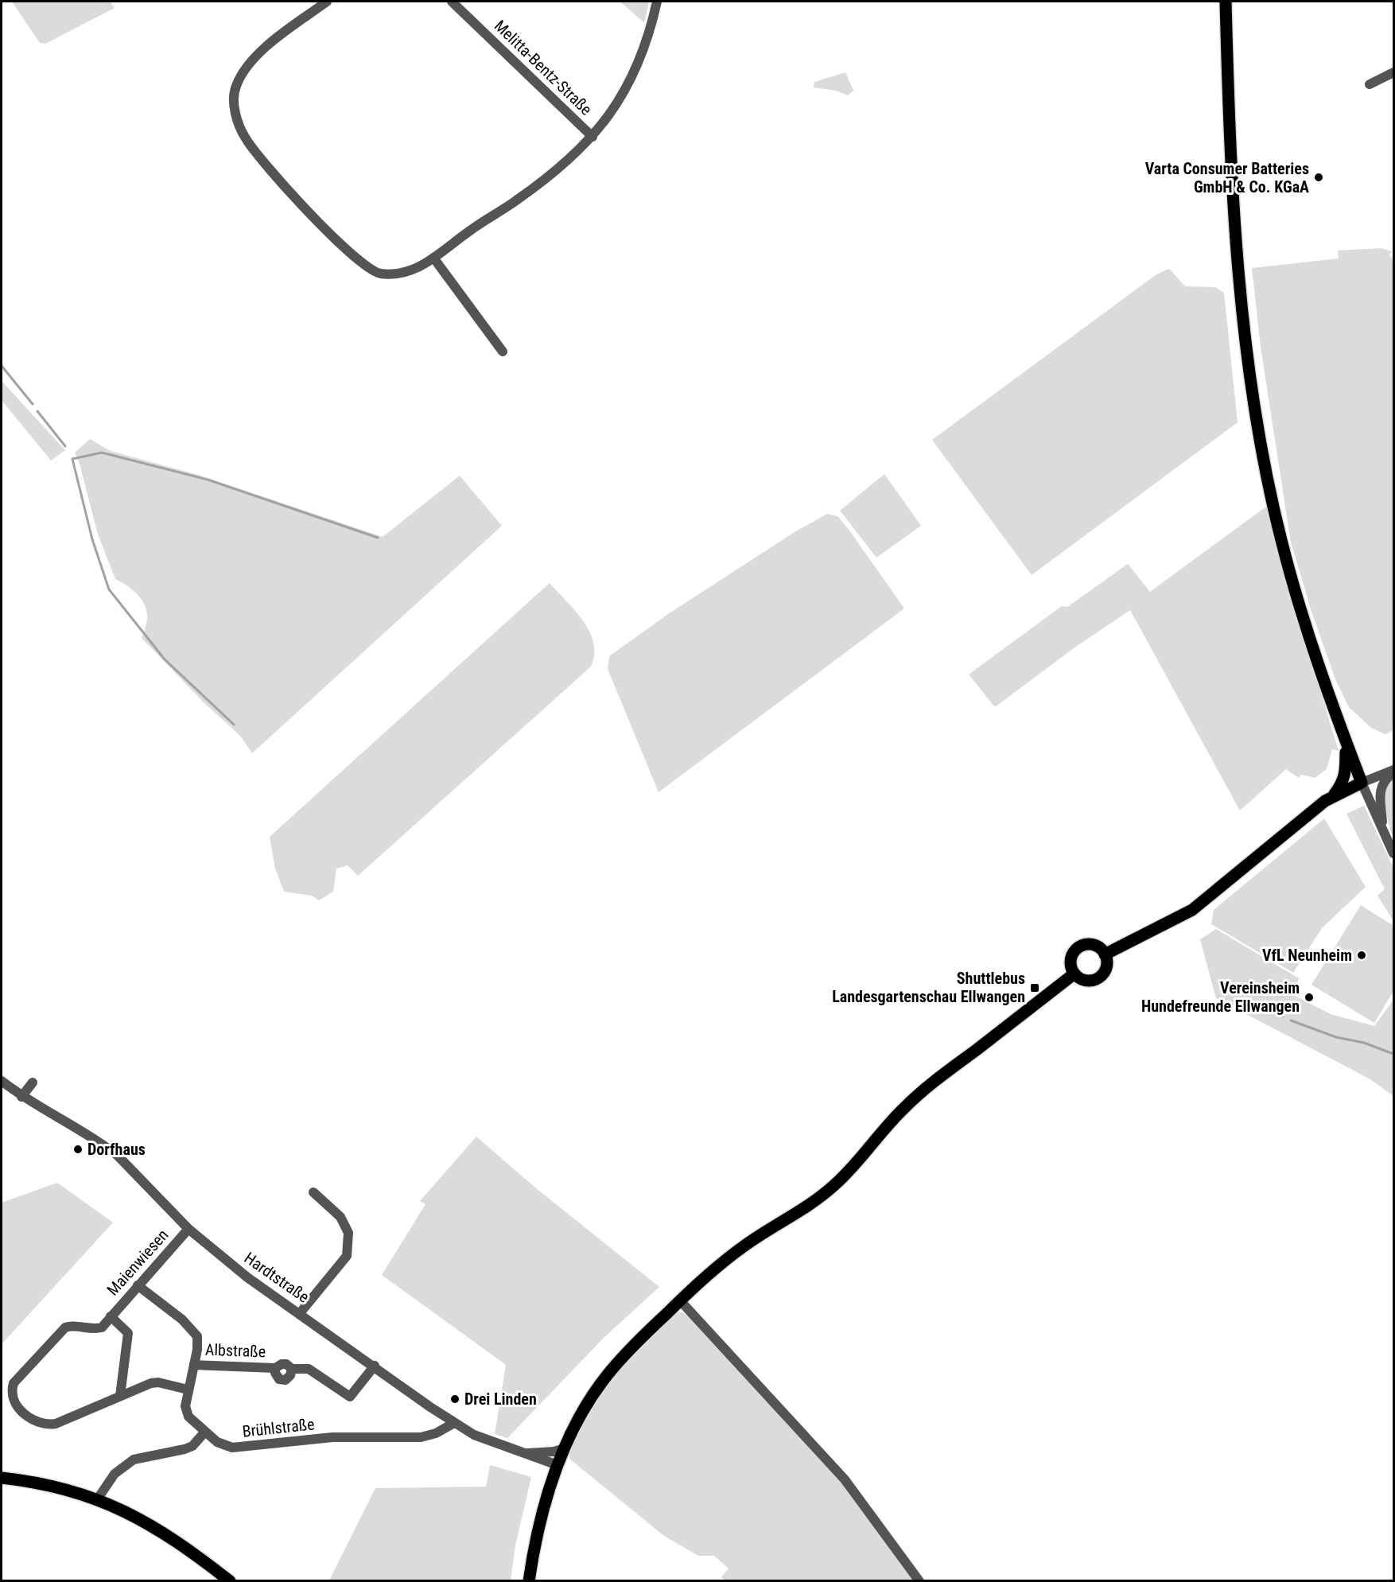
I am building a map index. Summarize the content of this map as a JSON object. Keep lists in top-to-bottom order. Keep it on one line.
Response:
{"streets":{"street":["Melitta-Bentz-Straße","Maienwiesen","Hardtstraße","Albstraße","Brühlstraße"]},"crossings":[["Maienwiesen","Hardtstraße"],["Maienwiesen","Brühlstraße"],["Hardtstraße","Albstraße"],["Hardtstraße","Brühlstraße"],["Albstraße","Brühlstraße"]],"places":{"other":["Varta Consumer Batteries GmbH & Co. KGaA","VfL Neunheim","Vereinsheim Hundefreunde Ellwangen","Dorfhaus","Drei Linden"],"transit":["Shuttlebus Landesgartenschau Ellwangen"]}}
